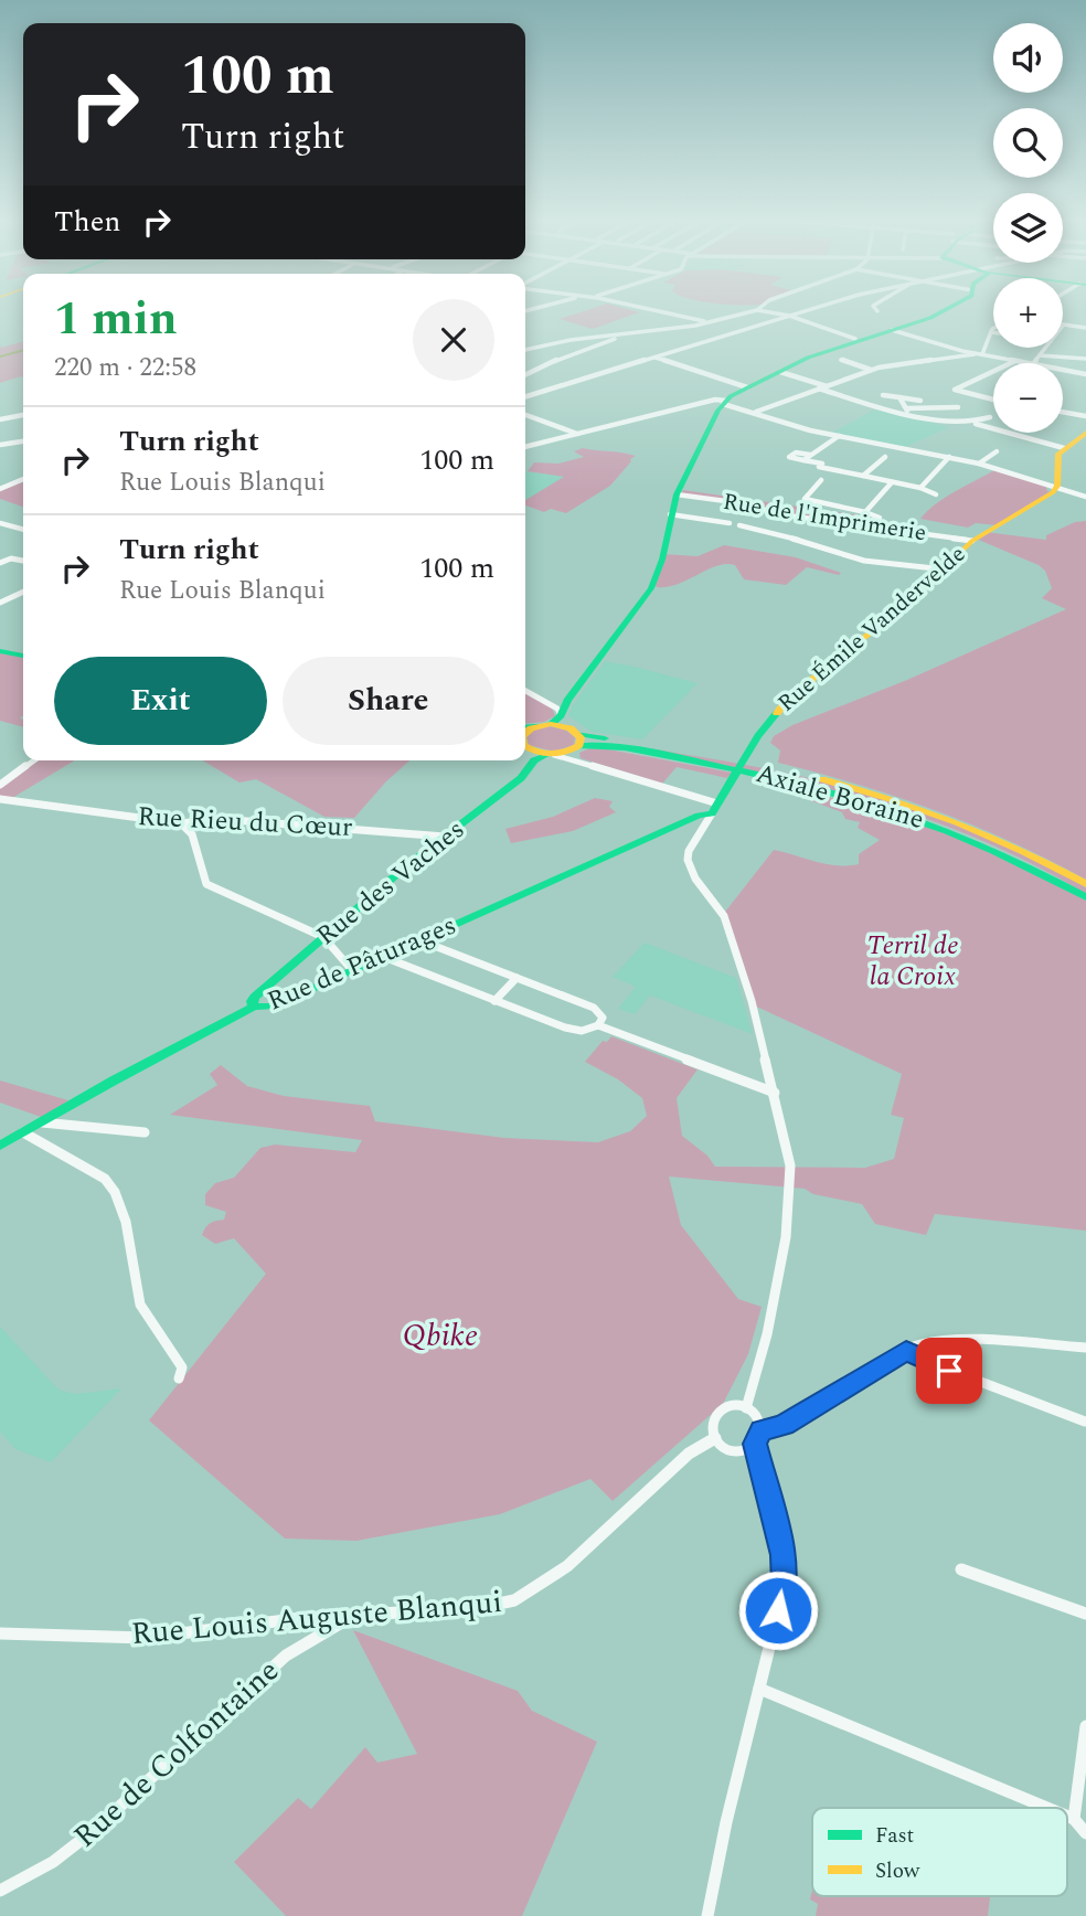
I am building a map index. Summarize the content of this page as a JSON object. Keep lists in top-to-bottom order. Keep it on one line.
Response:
{"streets":{"main road":["Rue Émile Vandervelde","Axiale Boraine","Rue des Vaches","Rue de Pâturages"],"street":["Rue de l'Imprimerie","Rue Rieu du Cœur","Rue Louis Auguste Blanqui","Rue de Colfontaine"]},"crossings":[["Rue de l'Imprimerie","Rue Émile Vandervelde"],["Rue Émile Vandervelde","Rue de Pâturages"],["Axiale Boraine","Rue des Vaches"],["Rue Rieu du Cœur","Rue des Vaches"],["Rue des Vaches","Rue de Pâturages"],["Rue Louis Auguste Blanqui","Rue de Colfontaine"]],"parks":["Terril de la Croix","Qbike"],"legend":["Fast","Slow"],"page":{"map_buttons":["+","−"],"turn":["100 m","Turn right"],"then":"Then","heading":["1 min","220 m · 22:58"],"list":[{"name":"Turn right","note":"Rue Louis Blanqui","value":"100 m"},{"name":"Turn right","note":"Rue Louis Blanqui","value":"100 m"}],"buttons":["Exit","Share"]}}
